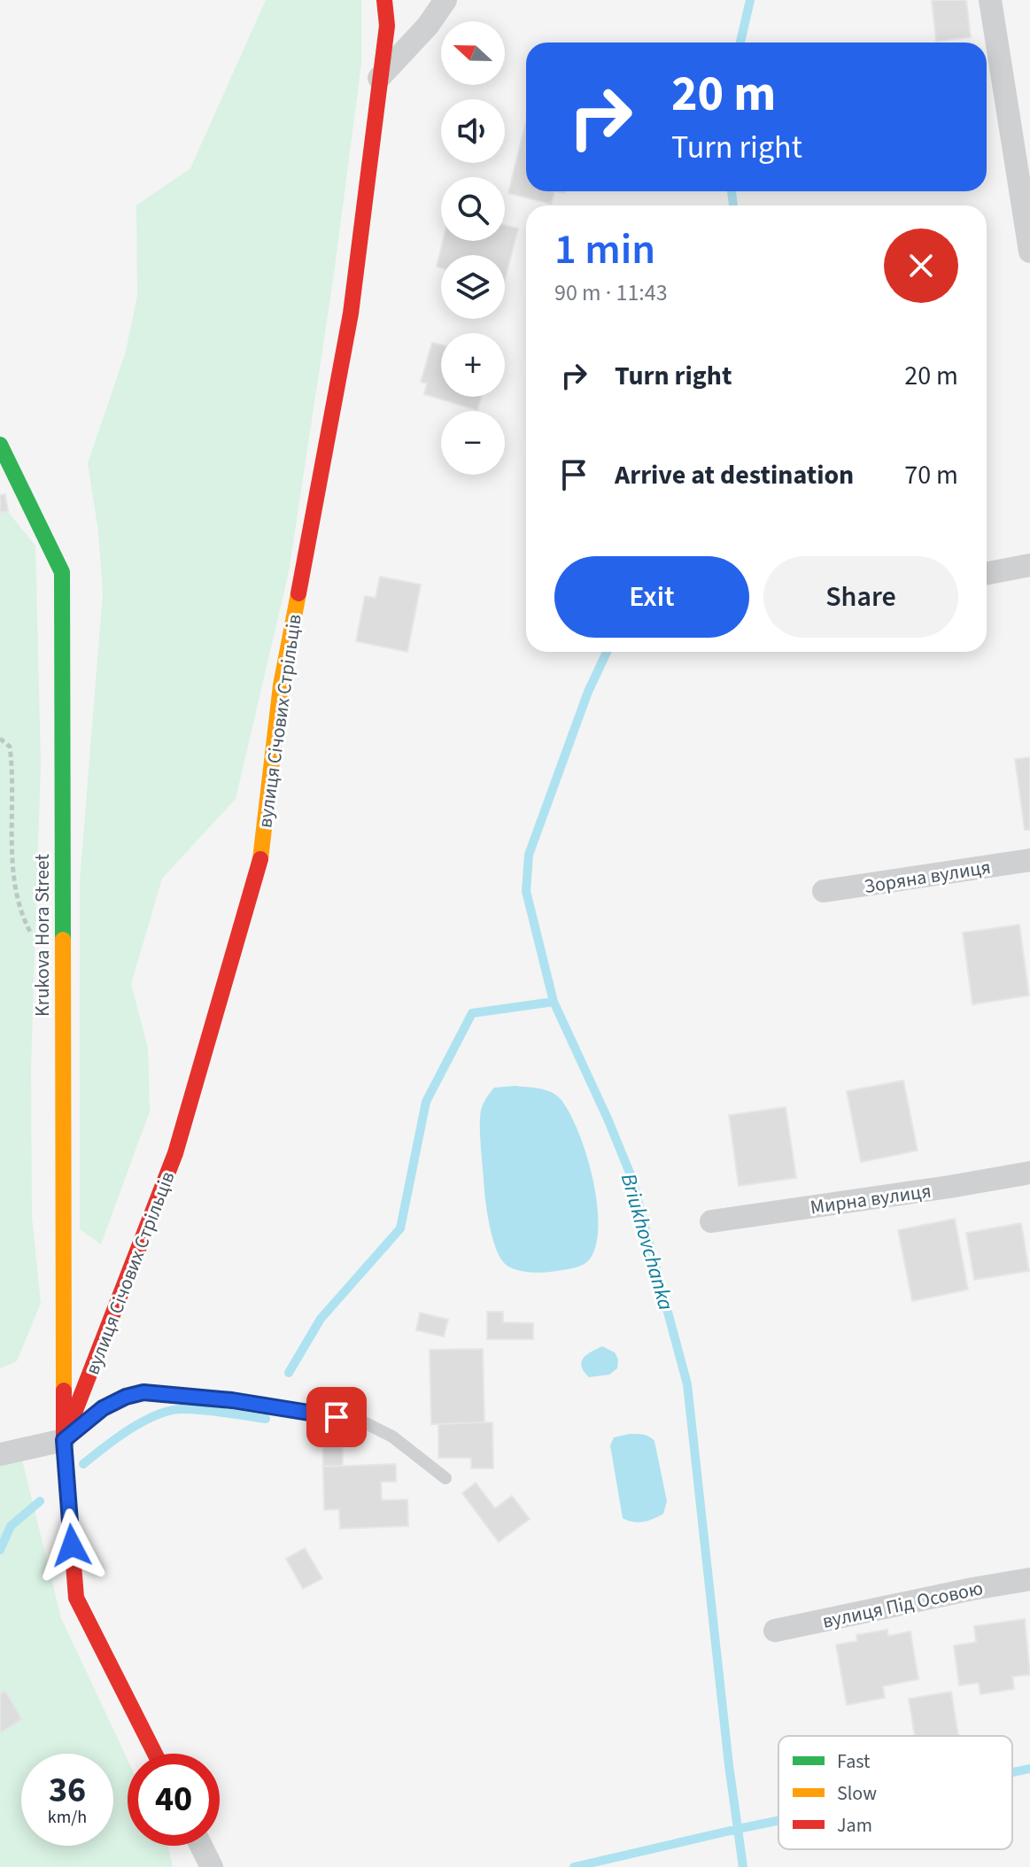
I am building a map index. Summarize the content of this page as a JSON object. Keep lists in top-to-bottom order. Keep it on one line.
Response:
{"streets":{"street":["вулиця Січових Стрільців","Зоряна вулиця","Krukova Hora Street","Мирна вулиця","вулиця Під Осовою"]},"crossings":[["вулиця Січових Стрільців","Krukova Hora Street"]],"water":["Briukhovchanka"],"legend":["Fast","Slow","Jam"],"north":"left","page":{"map_buttons":["+","−"],"turn":["20 m","Turn right"],"heading":["1 min","90 m · 11:43"],"list":[{"name":"Turn right","value":"20 m"},{"name":"Arrive at destination","value":"70 m"}],"buttons":["Exit","Share"],"speed":"36 km/h","limit":"40"}}
